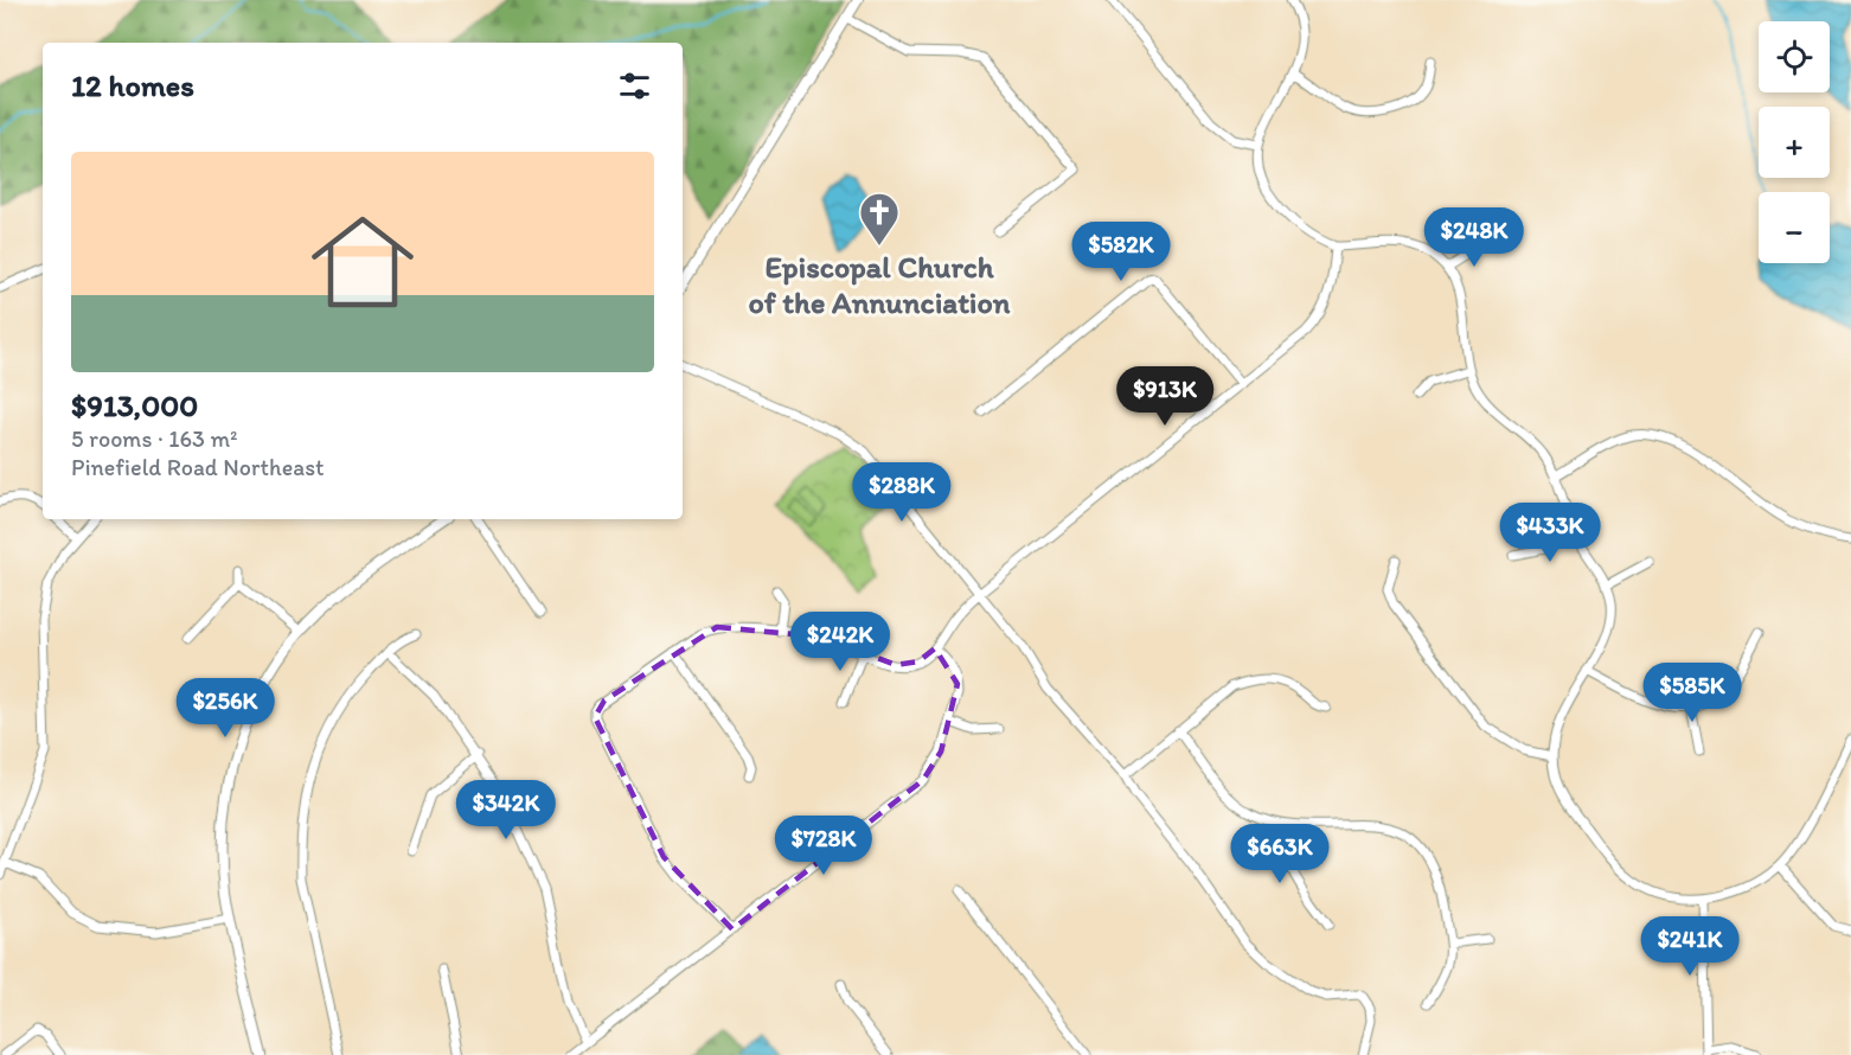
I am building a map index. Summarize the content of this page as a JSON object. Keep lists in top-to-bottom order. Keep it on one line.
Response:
{"places":{"church":["Episcopal Church of the Annunciation"]},"page":{"map_buttons":["+","−"],"heading":"12 homes","list":[{"name":"$913,000","note":"5 rooms · 163 m² · Pinefield Road Northeast"}],"price":["$248K","$582K","$913K","$288K","$433K","$242K","$585K","$256K","$342K","$728K","$663K","$241K"]}}
